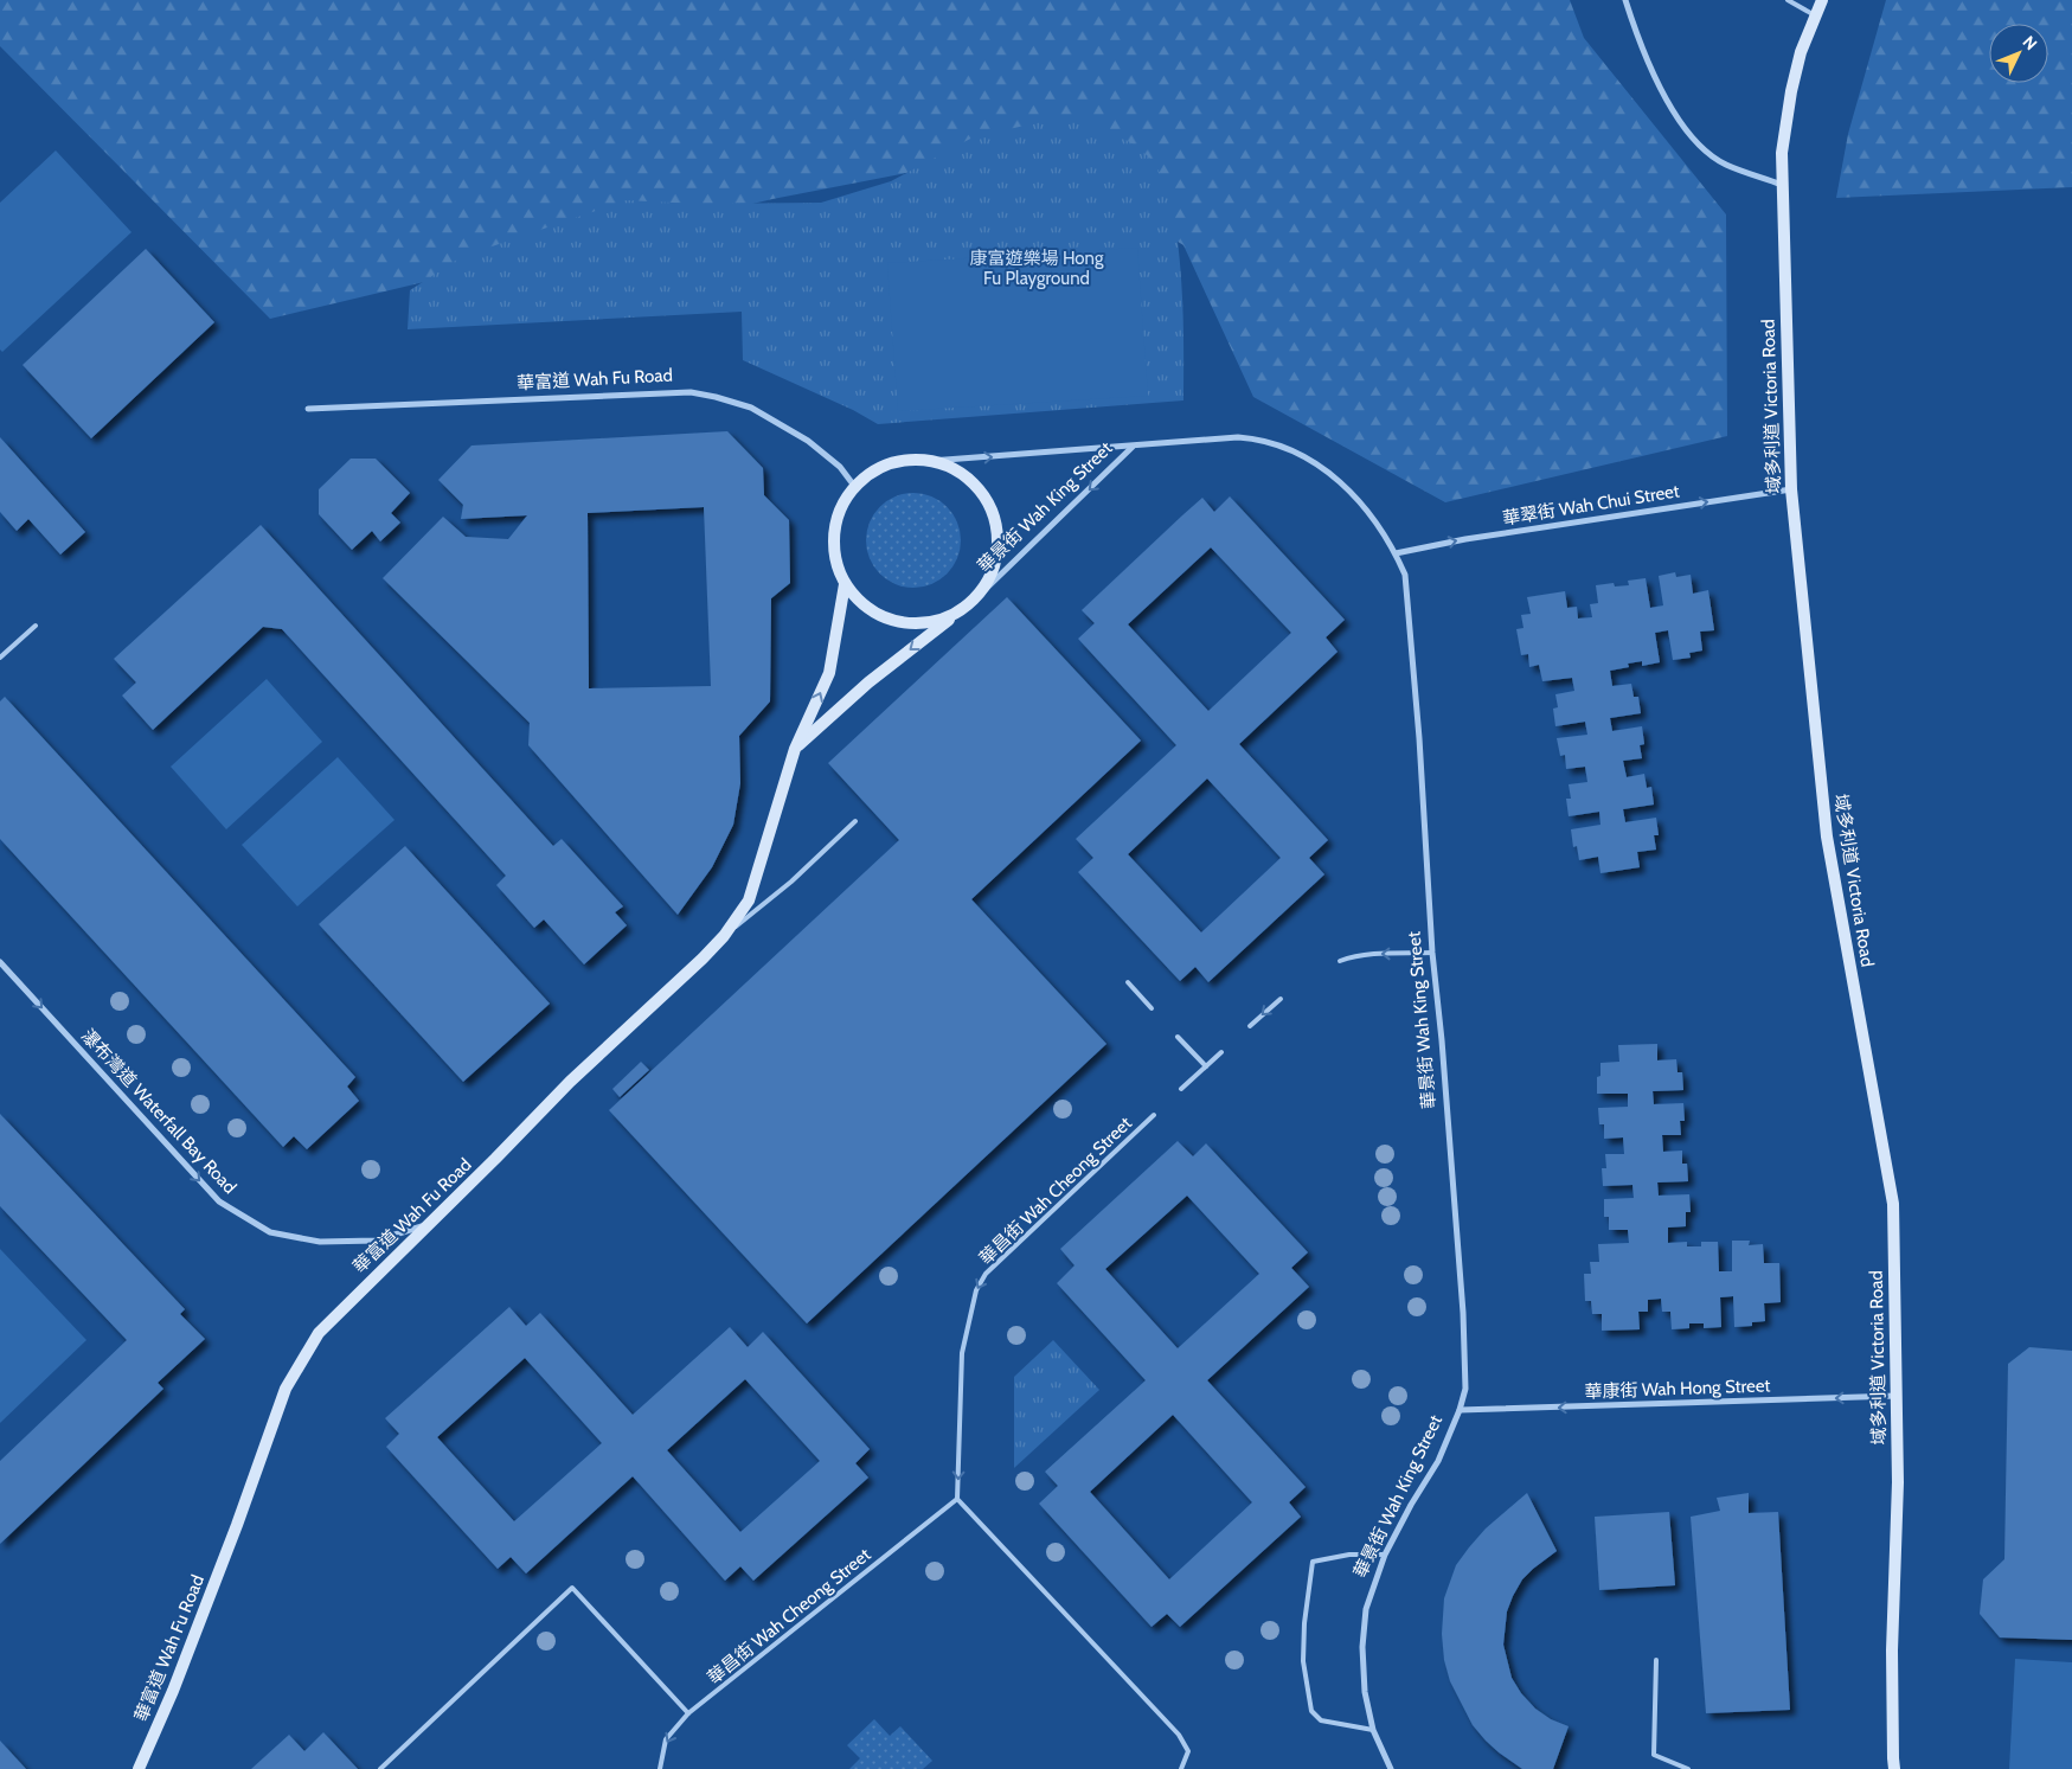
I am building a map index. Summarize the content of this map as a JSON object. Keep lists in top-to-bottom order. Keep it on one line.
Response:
{"streets":{"street":["華富道 Wah Fu Road","域多利道 Victoria Road","華翠街 Wah Chui Street","華景街 Wah King Street","瀑布灣道 Waterfall Bay Road","華康街 Wah Hong Street"],"lane":["華昌街 Wah Cheong Street"]},"crossings":[["華富道 Wah Fu Road","華景街 Wah King Street"],["華富道 Wah Fu Road","瀑布灣道 Waterfall Bay Road"],["域多利道 Victoria Road","華翠街 Wah Chui Street"],["域多利道 Victoria Road","華康街 Wah Hong Street"],["華翠街 Wah Chui Street","華景街 Wah King Street"],["華景街 Wah King Street","華康街 Wah Hong Street"]],"one_way":["華翠街 Wah Chui Street","瀑布灣道 Waterfall Bay Road","華昌街 Wah Cheong Street","華康街 Wah Hong Street"],"parks":["康富遊樂場 Hong Fu Playground"],"north":"top right"}
